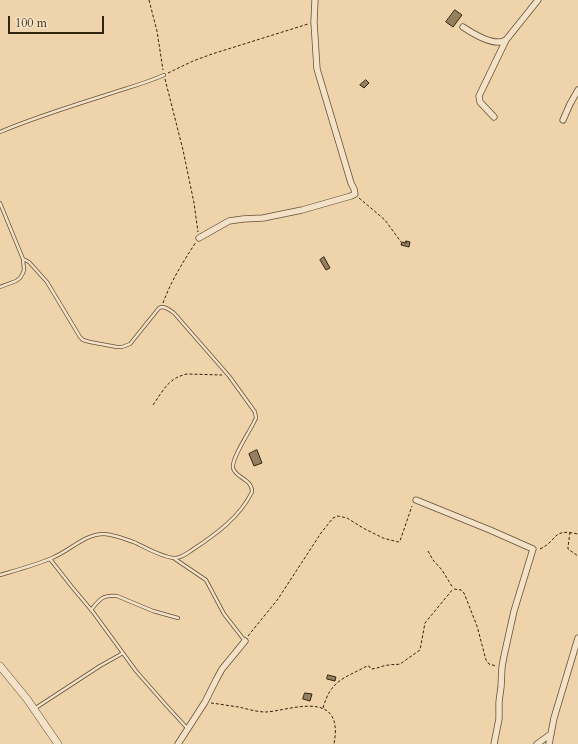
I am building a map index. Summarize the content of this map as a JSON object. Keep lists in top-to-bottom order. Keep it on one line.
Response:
{"scale_bar":"100 m"}
